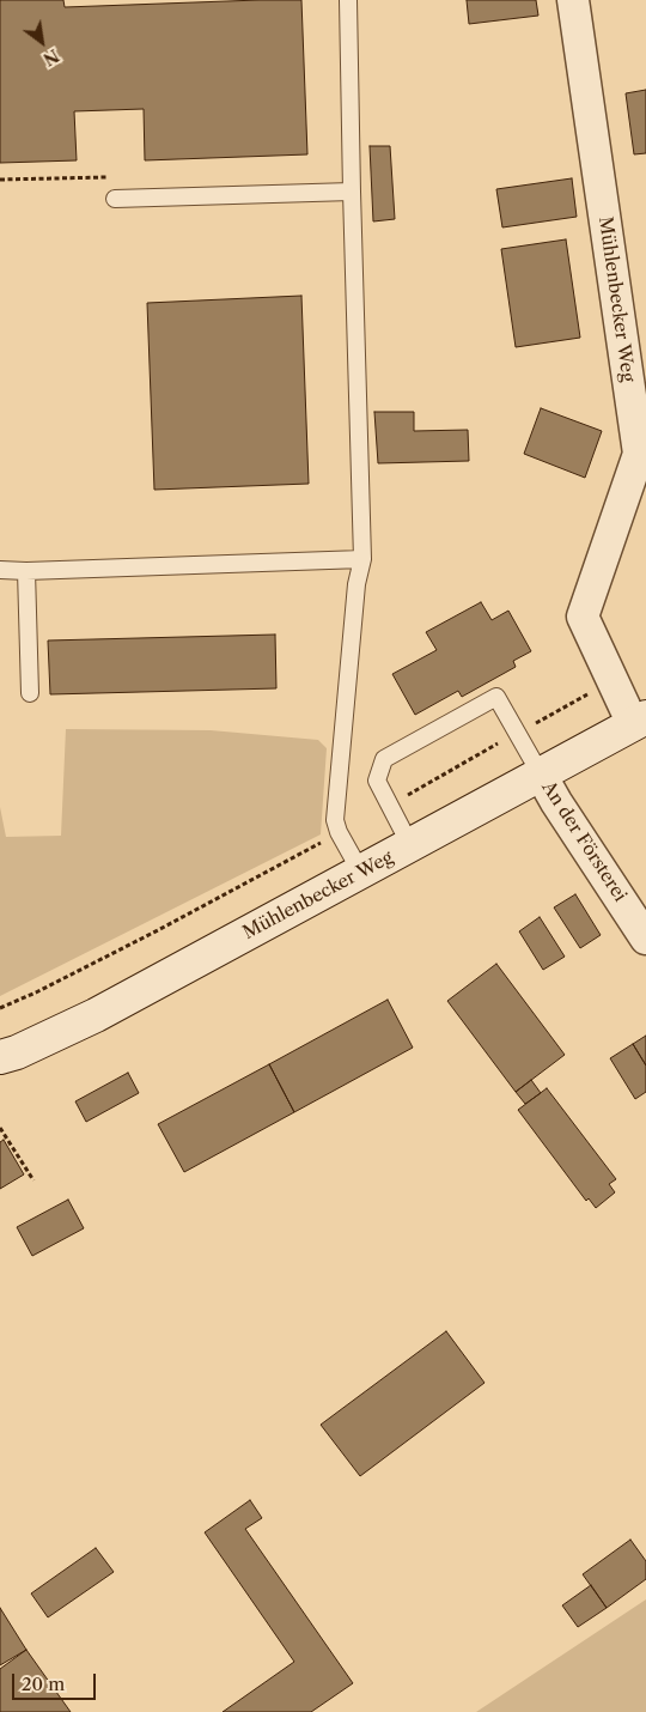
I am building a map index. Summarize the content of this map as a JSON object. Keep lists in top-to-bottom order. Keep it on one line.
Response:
{"streets":{"main road":["Mühlenbecker Weg"],"street":["An der Försterei"]},"crossings":[["Mühlenbecker Weg","An der Försterei"]],"scale_bar":"20 m","north":"bottom right"}
